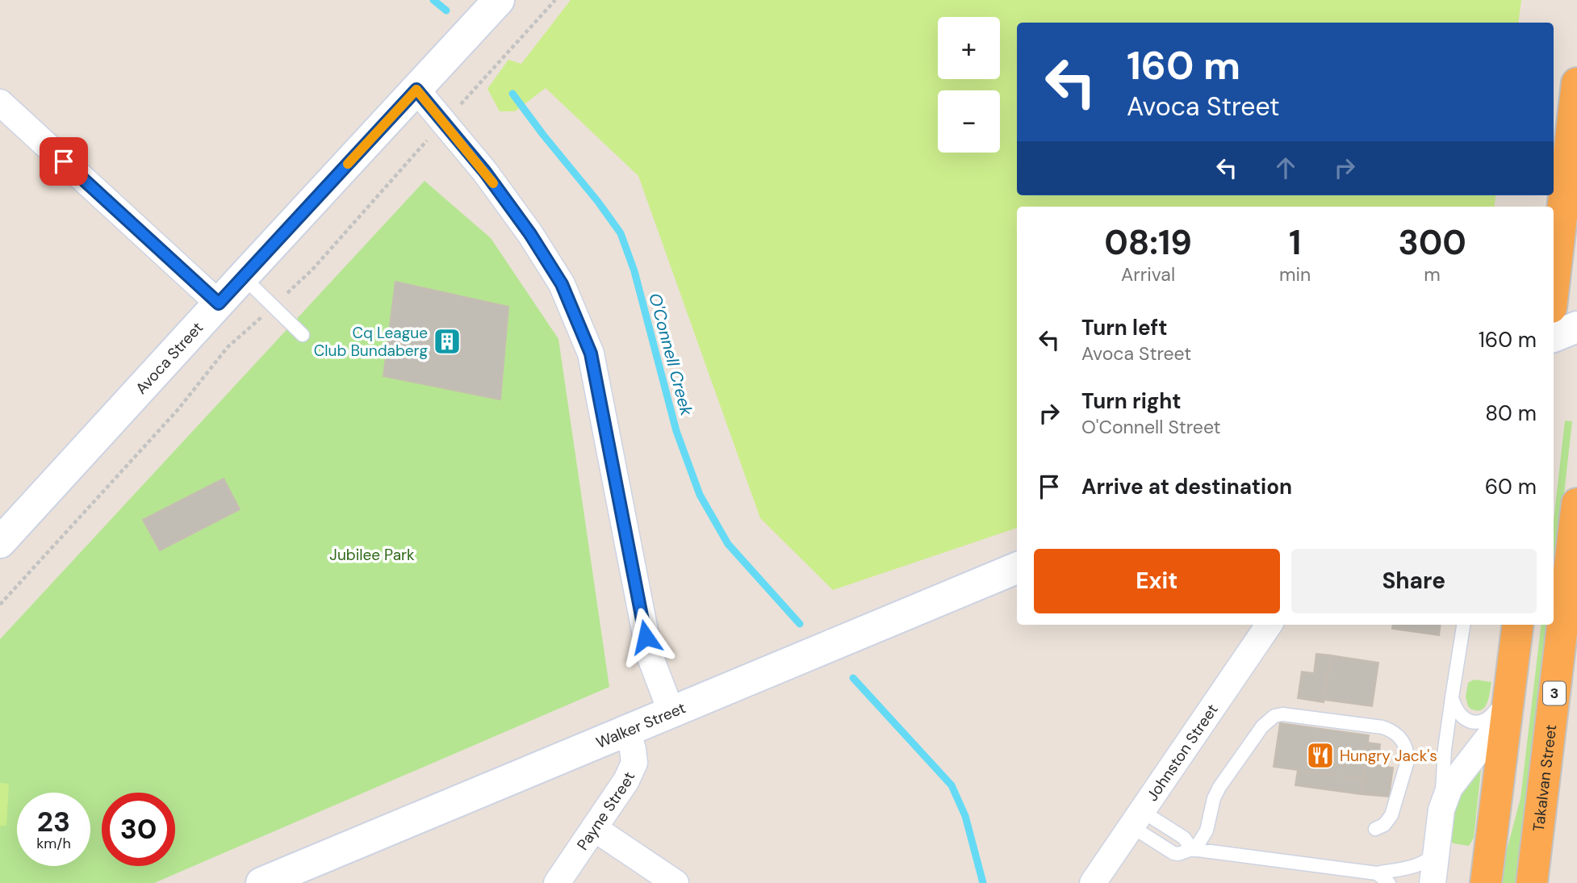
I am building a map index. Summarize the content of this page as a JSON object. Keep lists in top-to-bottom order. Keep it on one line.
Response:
{"streets":{"highway":["3","Takalvan Street"],"street":["Avoca Street","Walker Street","Johnston Street","Payne Street"]},"crossings":[["Walker Street","Payne Street"]],"water":["O'Connell Creek"],"parks":["Jubilee Park"],"places":{"building":["Cq League Club Bundaberg"],"restaurant":["Hungry Jack's"]},"page":{"map_buttons":["+","−"],"turn":["160 m","Avoca Street"],"eta":["08:19","Arrival","1","min","300","m"],"list":[{"name":"Turn left","note":"Avoca Street","value":"160 m"},{"name":"Turn right","note":"O'Connell Street","value":"80 m"},{"name":"Arrive at destination","value":"60 m"}],"buttons":["Exit","Share"],"speed":"23 km/h","limit":"30"}}
